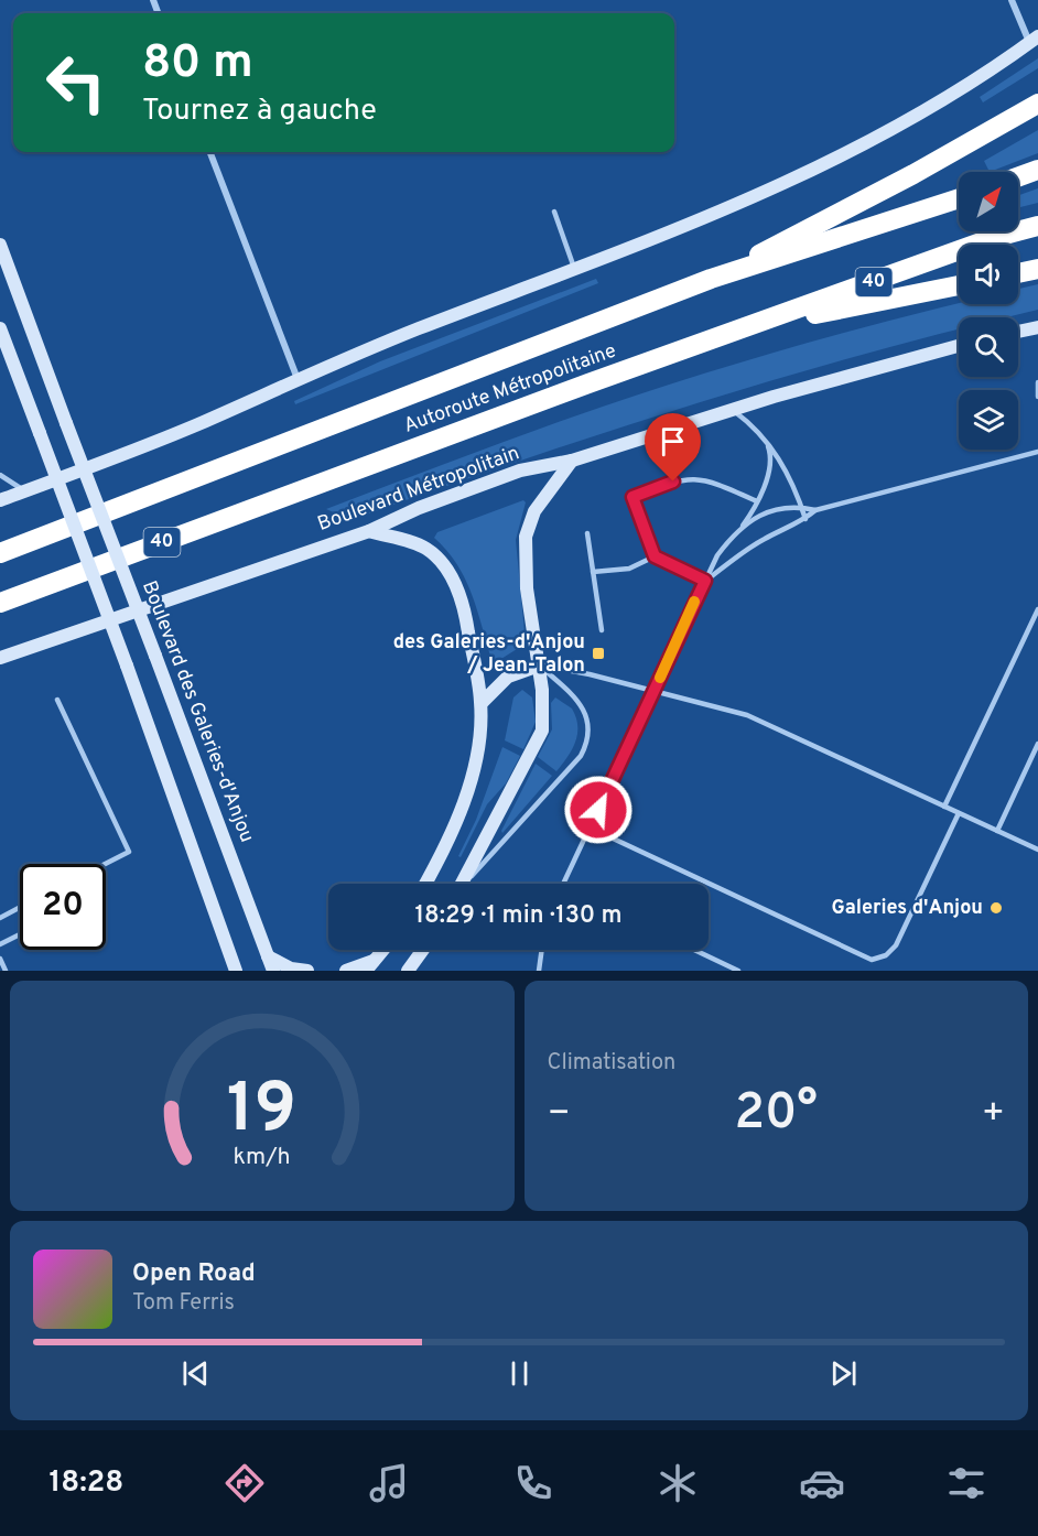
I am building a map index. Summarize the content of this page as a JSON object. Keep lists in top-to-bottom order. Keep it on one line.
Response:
{"streets":{"highway":["40","Autoroute Métropolitaine"],"main road":["Boulevard Métropolitain","Boulevard des Galeries-d'Anjou"]},"places":{"transit":["des Galeries-d'Anjou / Jean-Talon"],"other":["Galeries d'Anjou"]},"north":"top right","page":{"turn":["80 m","Tournez à gauche"],"limit":"20","trip":"18:29 · 1 min · 130 m","tile":"Climatisation","heat":["−","20°","+"],"song":["Open Road","Tom Ferris"],"tabs":"18:28","gauge":["19","km/h"]}}
